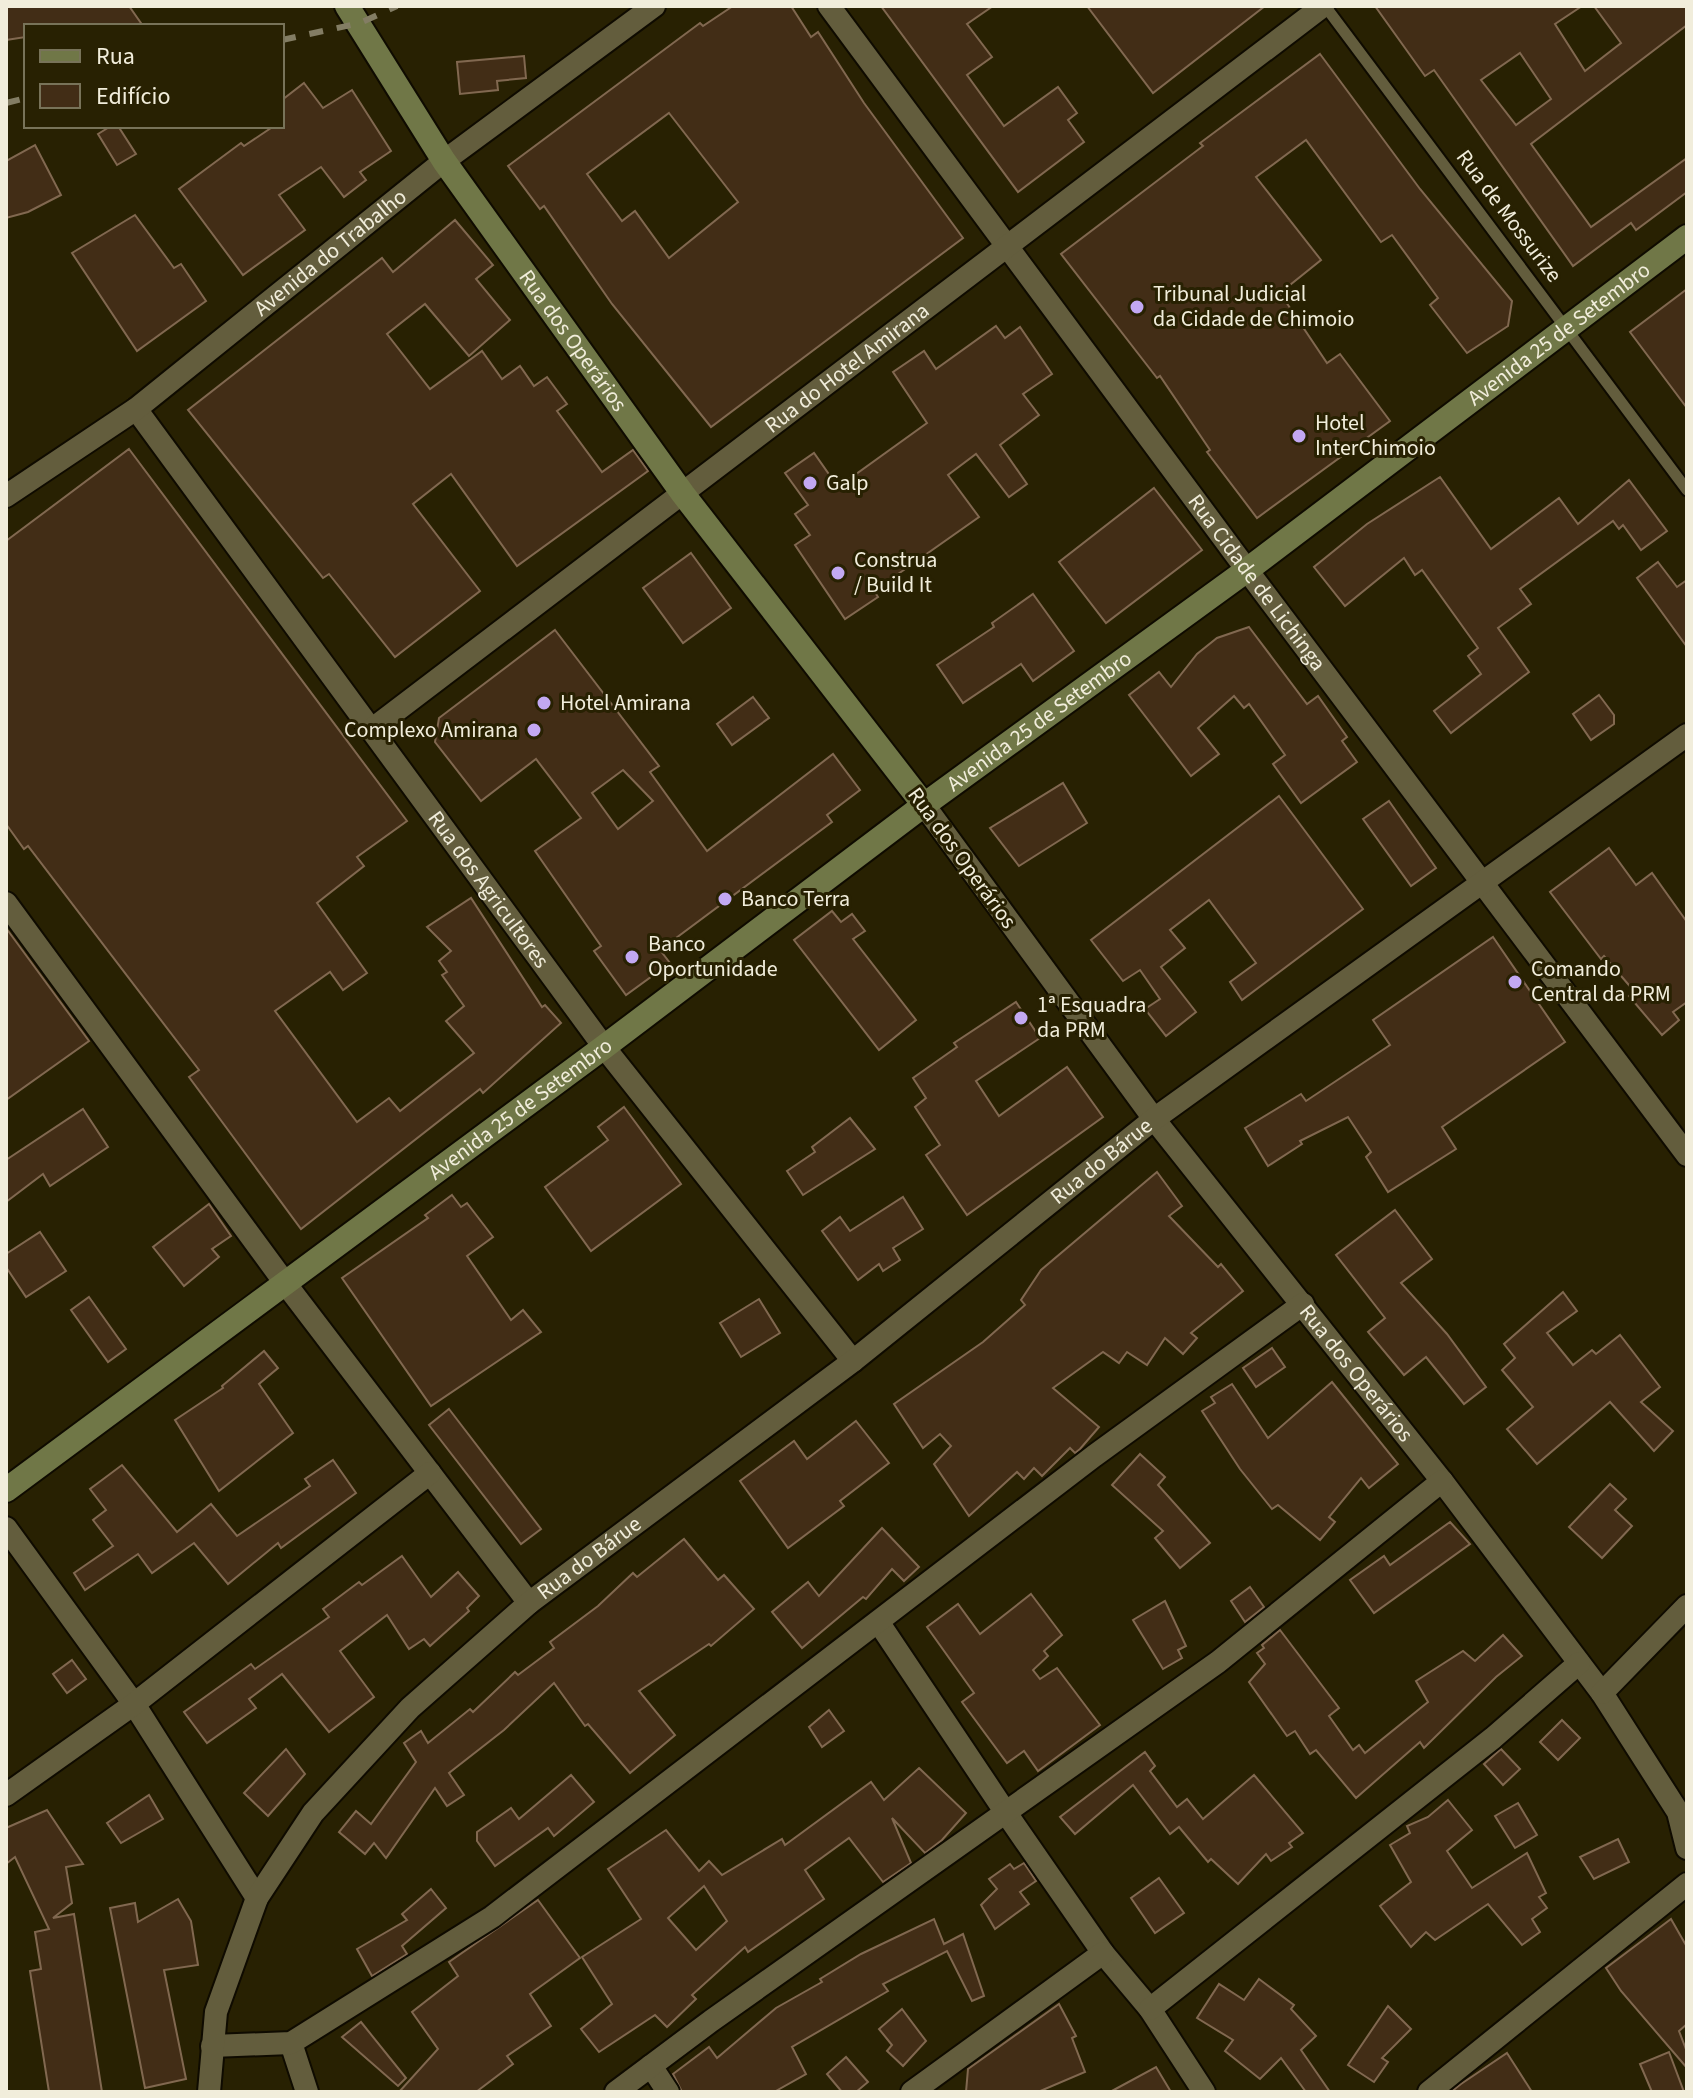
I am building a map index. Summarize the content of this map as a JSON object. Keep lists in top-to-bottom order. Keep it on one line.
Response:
{"streets":{"street":["Avenida do Trabalho","Avenida 25 de Setembro","Rua dos Operários","Rua do Hotel Amirana","Rua Cidade de Lichinga","Rua dos Agricultores","Rua do Bárue"],"lane":["Rua de Mossurize"]},"crossings":[["Rua de Mossurize","Avenida 25 de Setembro"],["Rua de Mossurize","Rua do Hotel Amirana"],["Avenida do Trabalho","Rua dos Operários"],["Avenida do Trabalho","Rua dos Agricultores"],["Avenida 25 de Setembro","Rua dos Operários"],["Avenida 25 de Setembro","Rua Cidade de Lichinga"],["Avenida 25 de Setembro","Rua dos Agricultores"],["Rua dos Operários","Rua do Hotel Amirana"],["Rua dos Operários","Rua do Bárue"],["Rua do Hotel Amirana","Rua Cidade de Lichinga"],["Rua do Hotel Amirana","Rua dos Agricultores"],["Rua Cidade de Lichinga","Rua do Bárue"],["Rua dos Agricultores","Rua do Bárue"]],"places":["Tribunal Judicial da Cidade de Chimoio","Hotel InterChimoio","Galp","Construa / Build It","Hotel Amirana","Complexo Amirana","Banco Terra","Banco Oportunidade","Comando Central da PRM","1ª Esquadra da PRM"],"legend":["Rua","Edifício"]}
